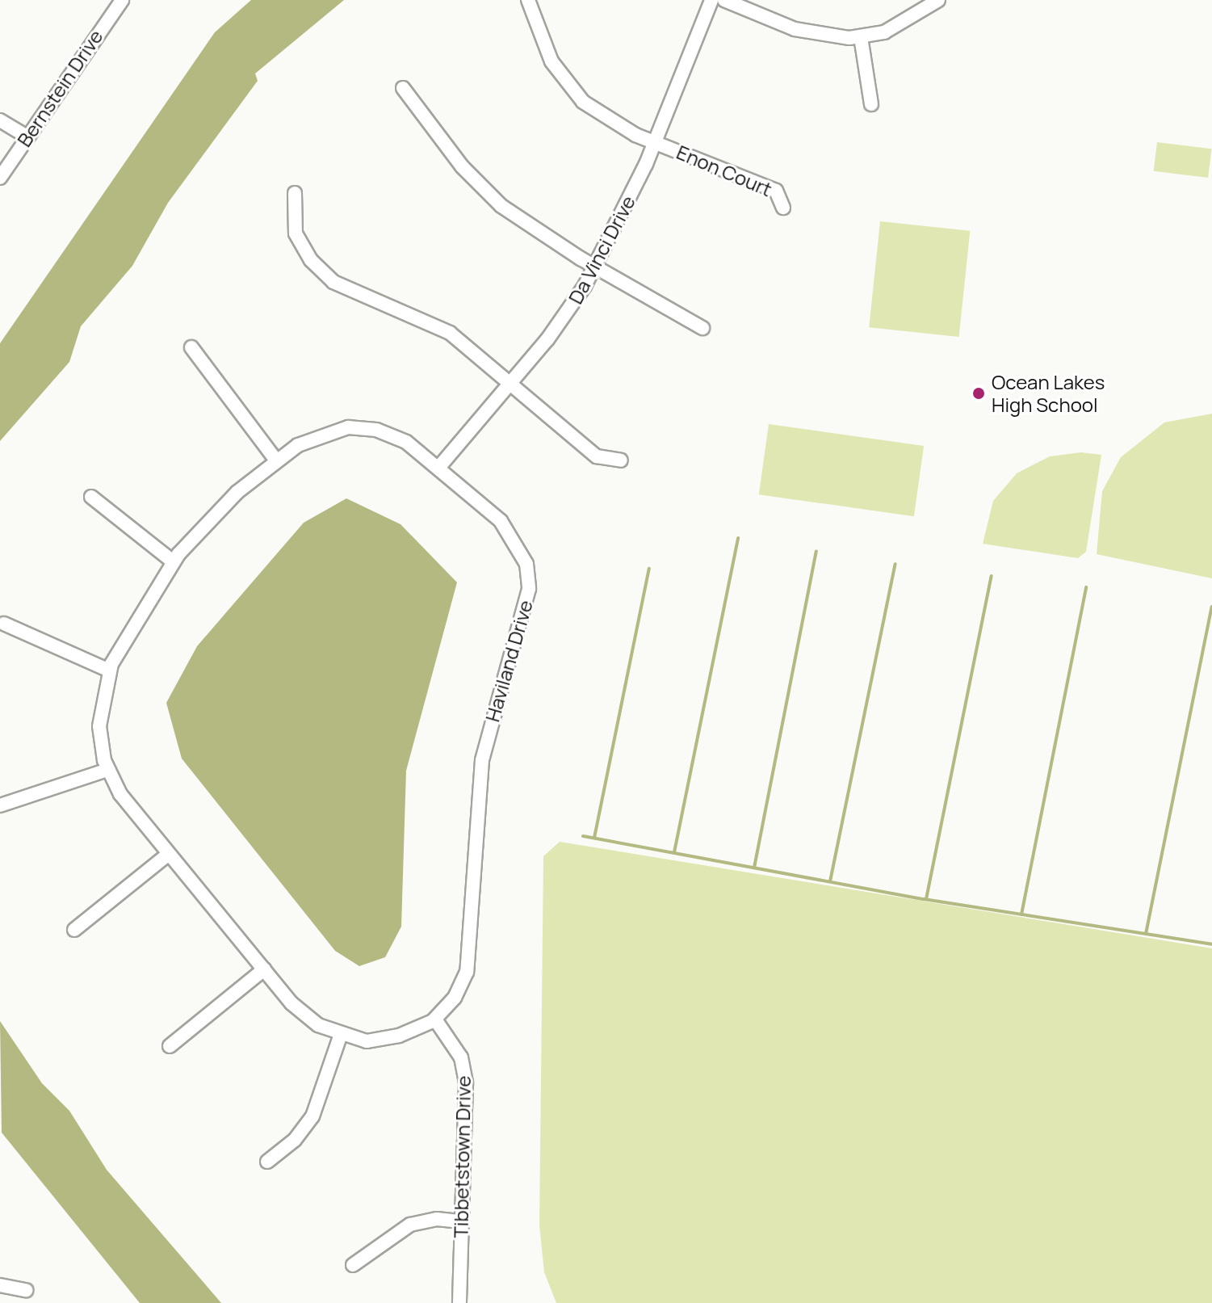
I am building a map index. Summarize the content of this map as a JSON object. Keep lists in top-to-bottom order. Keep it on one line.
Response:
{"streets":{"street":["Bernstein Drive","Enon Court","Da Vinci Drive","Haviland Drive","Tibbetstown Drive"]},"crossings":[["Enon Court","Da Vinci Drive"],["Da Vinci Drive","Haviland Drive"],["Haviland Drive","Tibbetstown Drive"]],"places":["Ocean Lakes High School"]}
